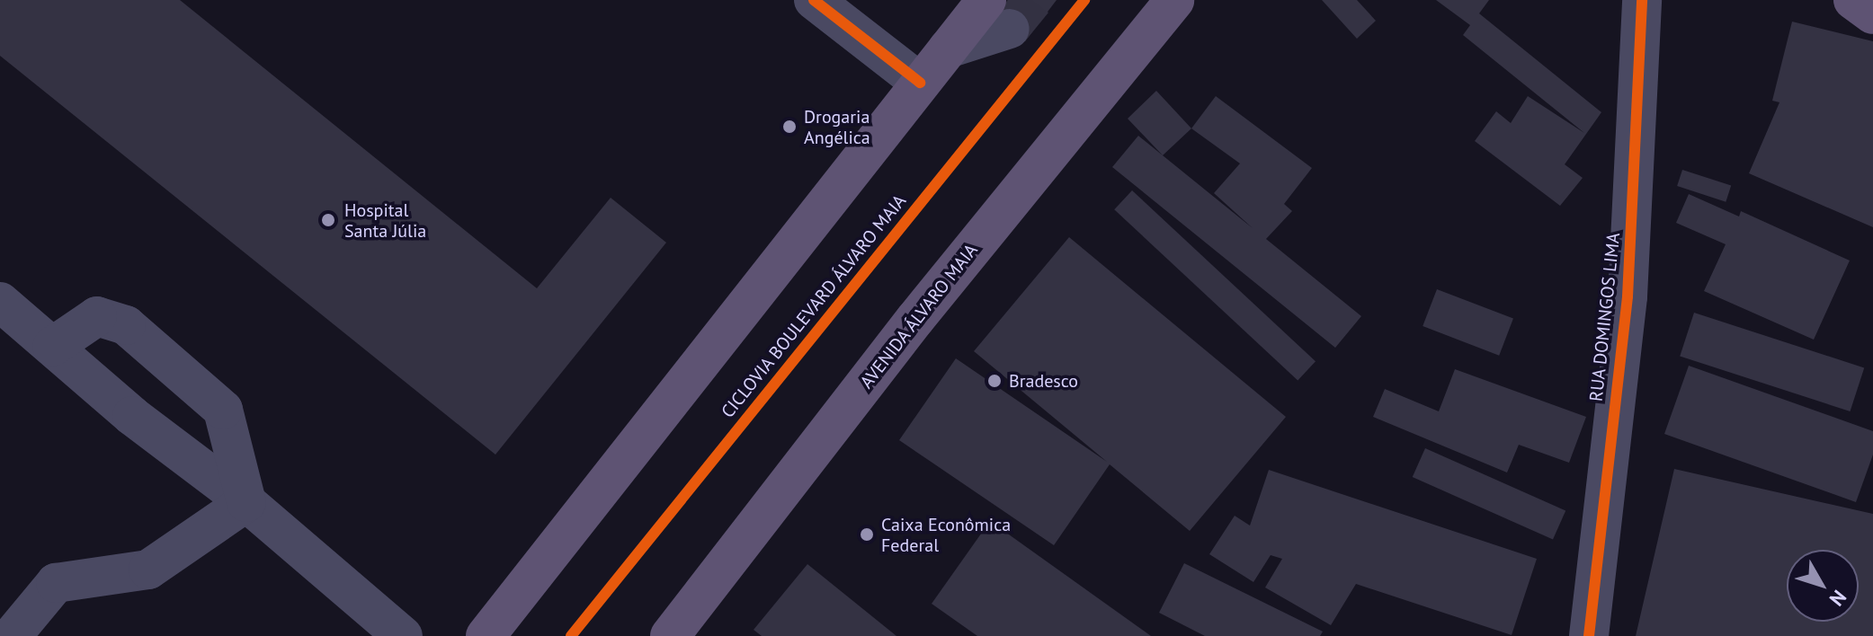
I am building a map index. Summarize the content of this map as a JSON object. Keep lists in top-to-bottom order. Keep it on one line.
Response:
{"streets":{"main road":["AVENIDA ÁLVARO MAIA"],"street":["RUA DOMINGOS LIMA"],"cycle path":["CICLOVIA BOULEVARD ÁLVARO MAIA"]},"places":["Drogaria Angélica","Hospital Santa Júlia","Bradesco","Caixa Econômica Federal"],"north":"bottom right"}
